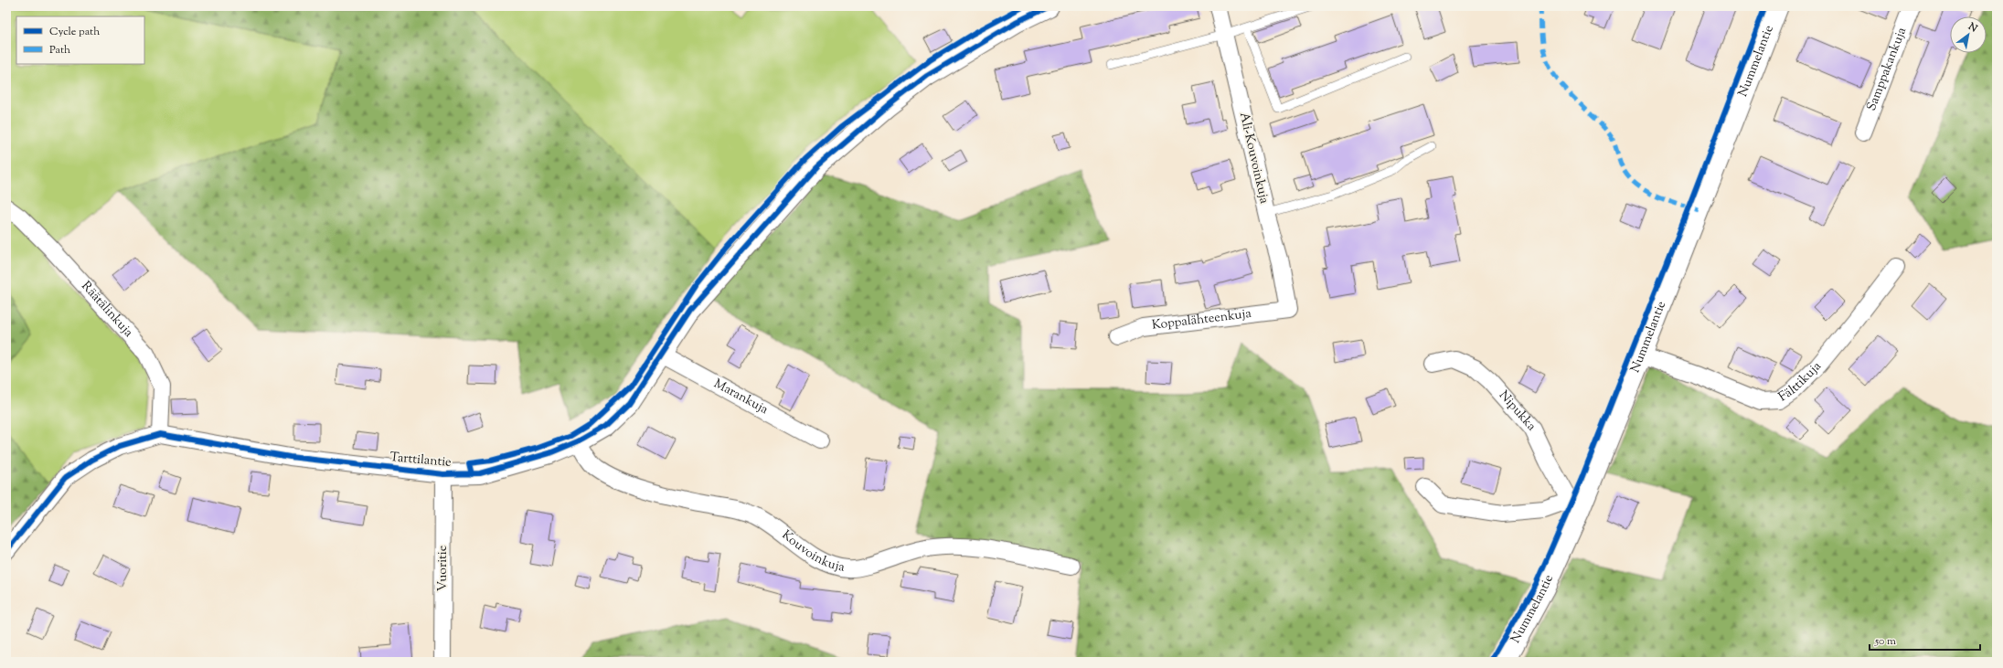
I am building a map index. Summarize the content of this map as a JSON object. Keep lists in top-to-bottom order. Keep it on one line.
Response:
{"streets":{"street":["Nummelantie","Samppakankuja","Ali-Kouvoinkuja","Räätälinkuja","Koppalähteenkuja","Fälttikuja","Marankuja","Nipukka","Tarttilantie","Kouvoinkuja","Vuoritie"]},"crossings":[["Nummelantie","Fälttikuja"],["Nummelantie","Nipukka"],["Ali-Kouvoinkuja","Koppalähteenkuja"],["Räätälinkuja","Tarttilantie"],["Marankuja","Tarttilantie"],["Tarttilantie","Kouvoinkuja"],["Tarttilantie","Vuoritie"]],"legend":["Cycle path","Path"],"scale_bar":"50 m","north":"top right"}
